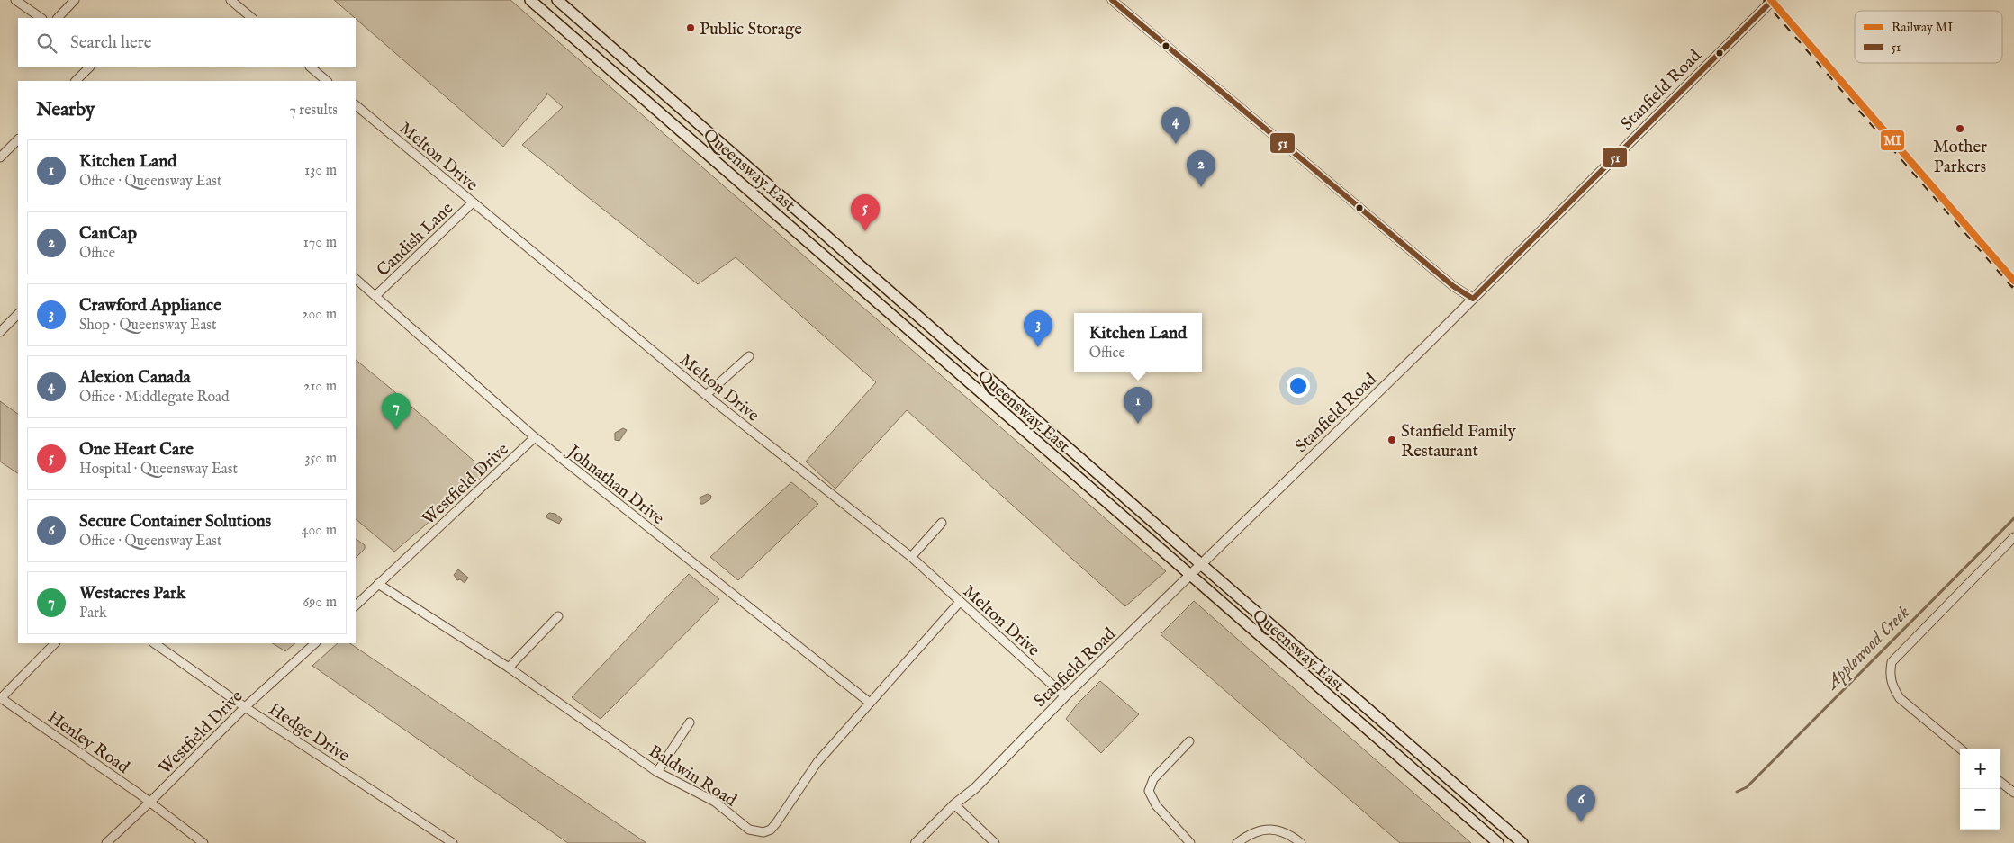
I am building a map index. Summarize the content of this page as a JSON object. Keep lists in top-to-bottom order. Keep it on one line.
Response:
{"streets":{"main road":["Queensway East"],"street":["Stanfield Road","Melton Drive","Candish Lane","Westfield Drive","Johnathan Drive","Hedge Drive","Henley Road","Baldwin Road"]},"crossings":[["Stanfield Road","Melton Drive"],["Stanfield Road","Queensway East"],["Melton Drive","Candish Lane"],["Melton Drive","Baldwin Road"],["Candish Lane","Johnathan Drive"],["Westfield Drive","Johnathan Drive"],["Westfield Drive","Hedge Drive"],["Westfield Drive","Henley Road"],["Westfield Drive","Baldwin Road"],["Johnathan Drive","Baldwin Road"]],"water":["Applewood Creek"],"places":["Public Storage","Mother Parkers","Stanfield Family Restaurant"],"lines":["rail line MI","transit line 51"],"legend":["Railway MI","51"],"page":{"search":"Search here","heading":["Nearby","7 results"],"pins":["4","2","5","3","1","7","6"],"list":[{"mark":"1","name":"Kitchen Land","note":"Office · Queensway East","value":"130 m"},{"mark":"2","name":"CanCap","note":"Office","value":"170 m"},{"mark":"3","name":"Crawford Appliance","note":"Shop · Queensway East","value":"200 m"},{"mark":"4","name":"Alexion Canada","note":"Office · Middlegate Road","value":"210 m"},{"mark":"5","name":"One Heart Care","note":"Hospital · Queensway East","value":"350 m"},{"mark":"6","name":"Secure Container Solutions","note":"Office · Queensway East","value":"400 m"},{"mark":"7","name":"Westacres Park","note":"Park","value":"690 m"}],"popup":["Kitchen Land","Office"],"map_buttons":["+","−"]}}
